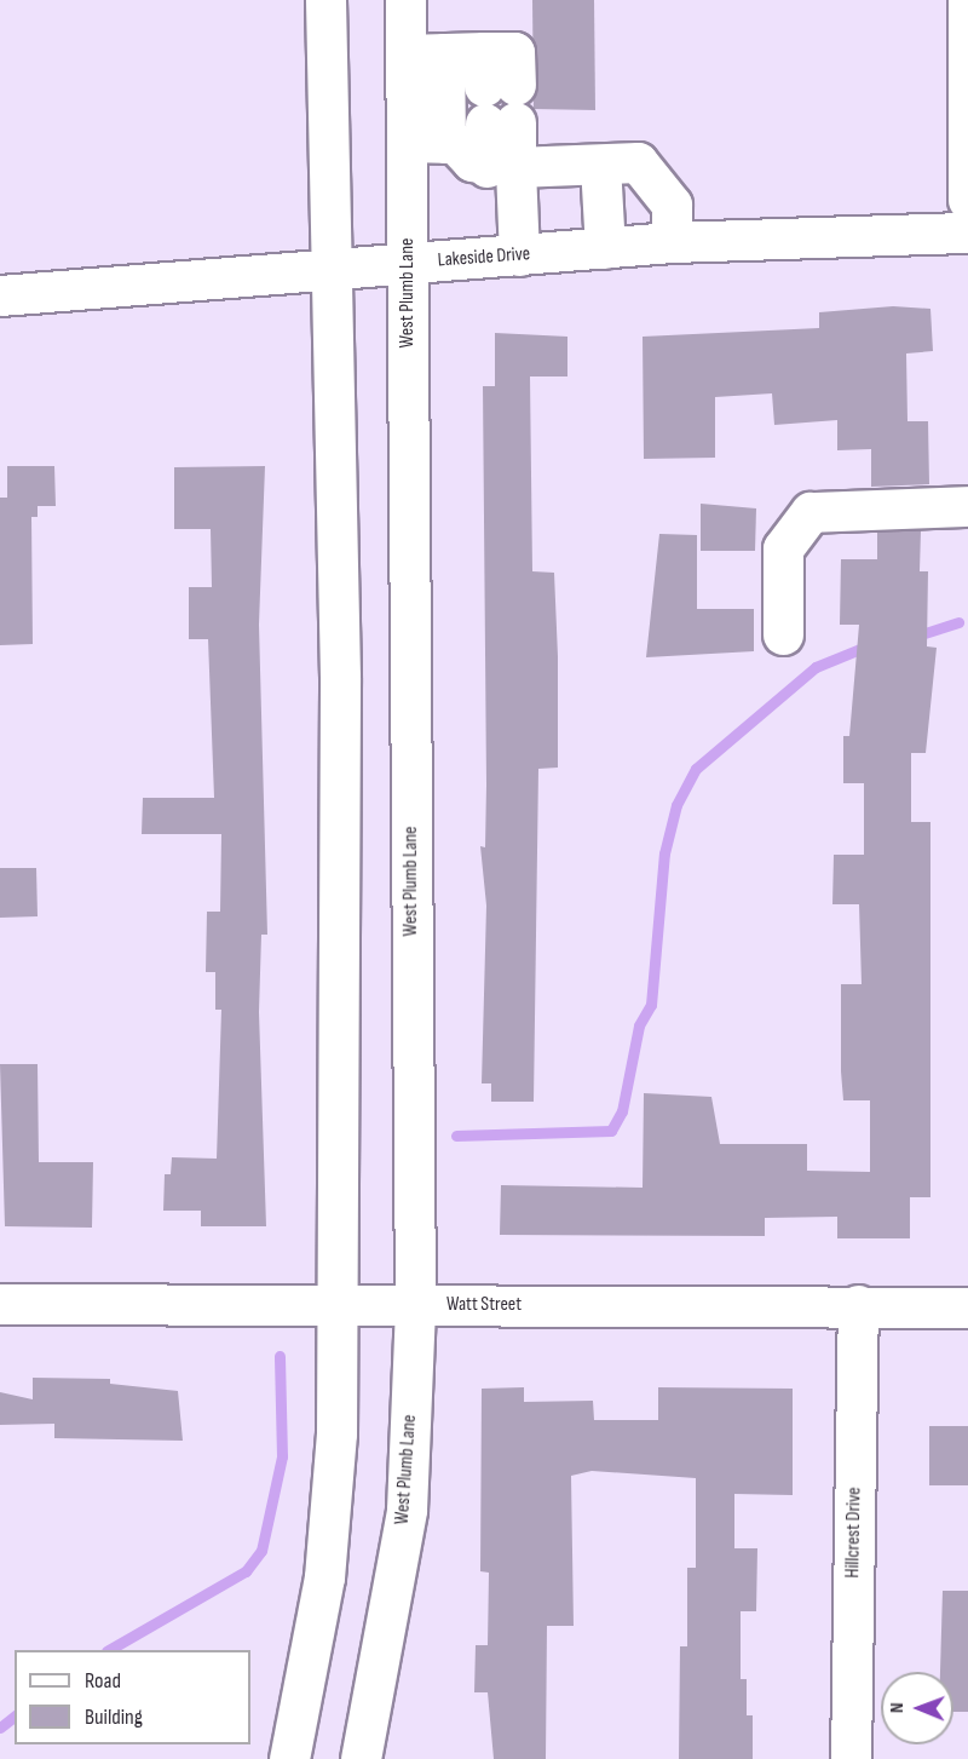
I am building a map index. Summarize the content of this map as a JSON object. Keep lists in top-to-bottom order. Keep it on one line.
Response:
{"streets":{"main road":["Lakeside Drive","West Plumb Lane","Watt Street","Hillcrest Drive"]},"crossings":[["Lakeside Drive","West Plumb Lane"],["West Plumb Lane","Watt Street"],["Watt Street","Hillcrest Drive"]],"legend":["Road","Building"],"north":"left"}
